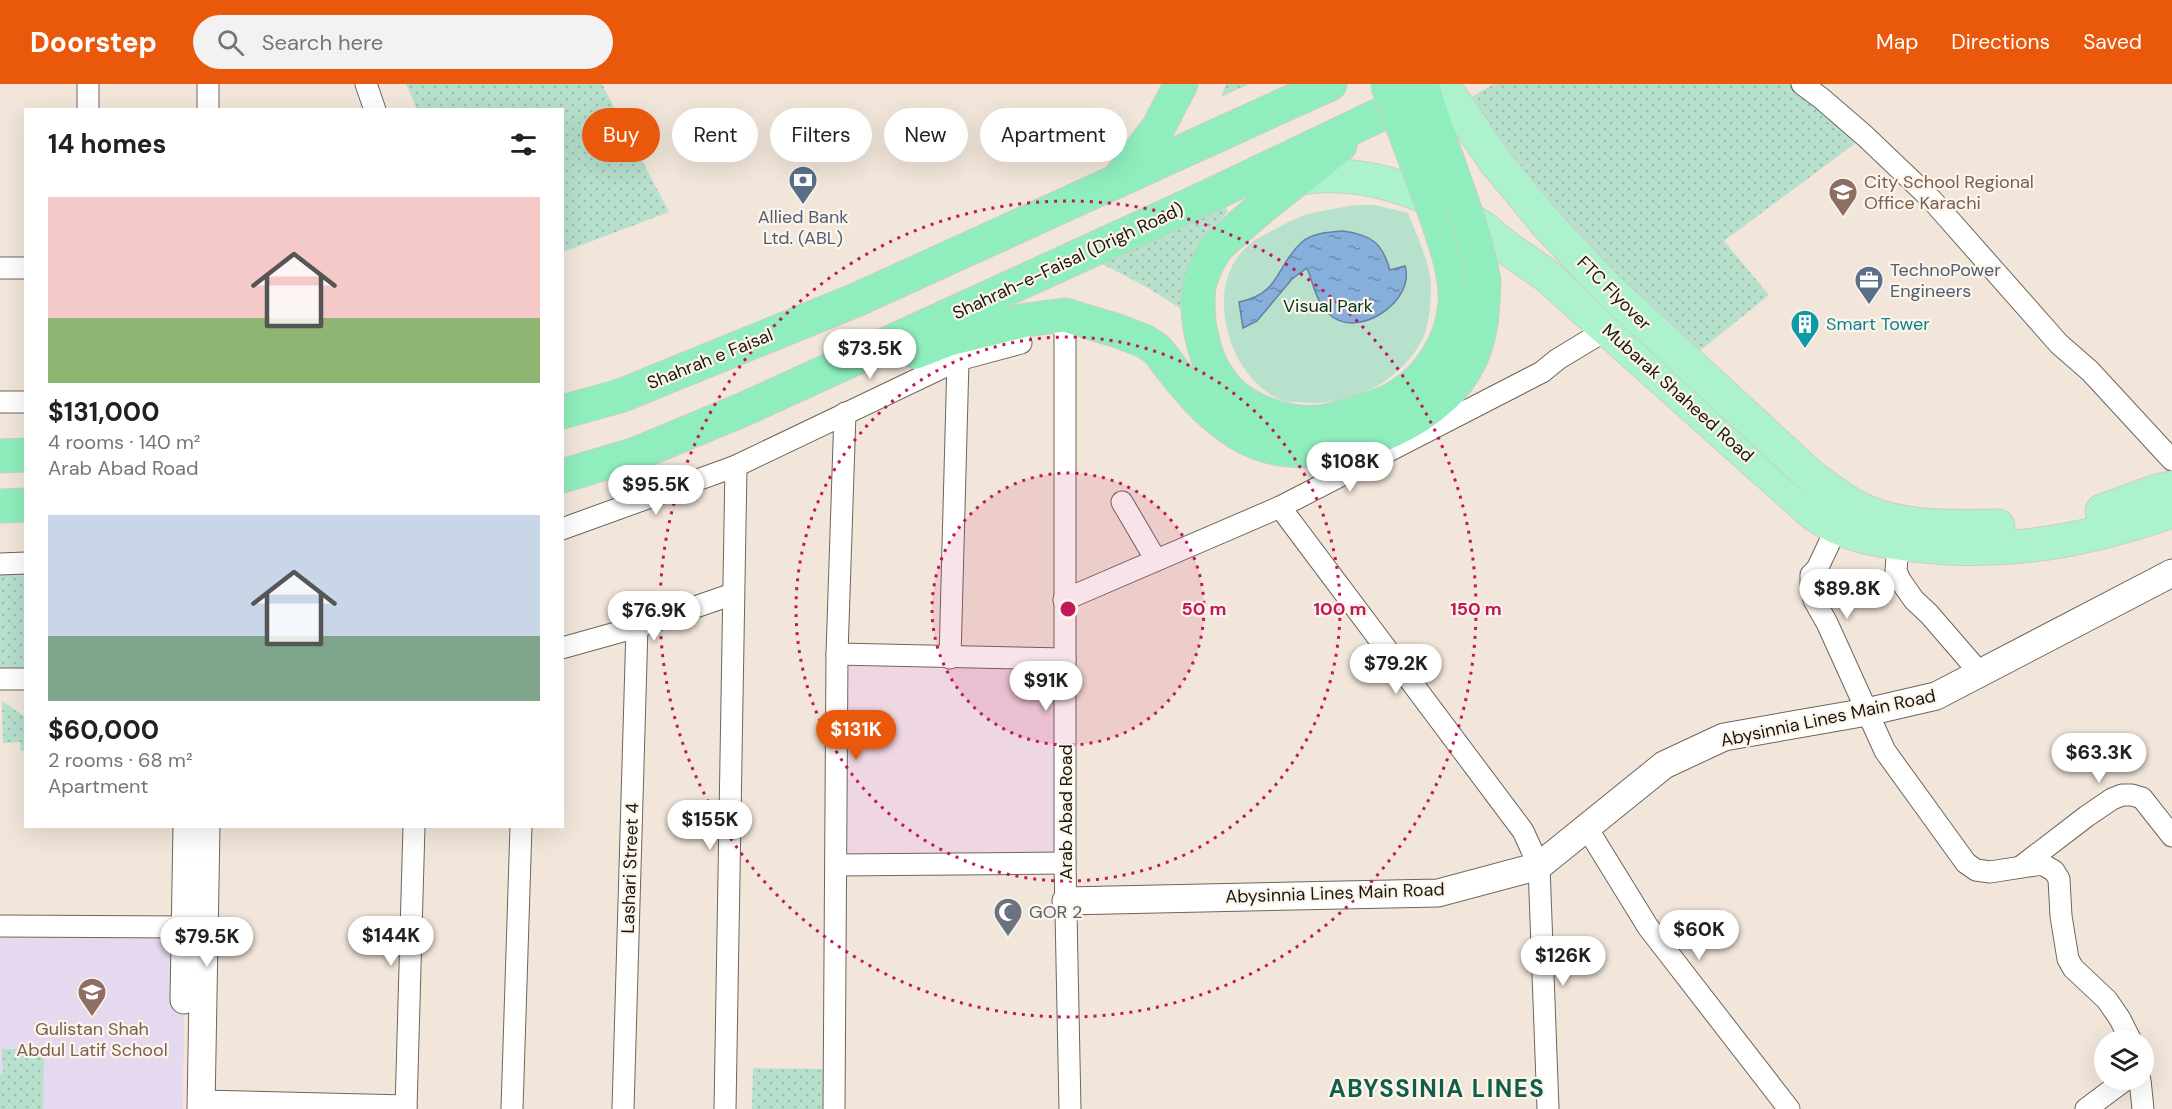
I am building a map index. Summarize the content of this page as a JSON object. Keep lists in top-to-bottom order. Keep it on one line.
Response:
{"streets":{"highway":["Shahrah-e-Faisal (Drigh Road)","Shahrah e Faisal"],"main road":["FTC Flyover","Mubarak Shaheed Road"],"street":["Abysinnia Lines Main Road","Arab Abad Road","Lashari Street 4"]},"crossings":[["Shahrah-e-Faisal (Drigh Road)","Mubarak Shaheed Road"],["Abysinnia Lines Main Road","Arab Abad Road"]],"districts":["ABYSSINIA LINES"],"parks":["Visual Park"],"places":{"bank":["Allied Bank Ltd. (ABL)"],"school or university":["City School Regional Office Karachi","Gulistan Shah Abdul Latif School"],"office":["TechnoPower Engineers"],"building":["Smart Tower"],"mosque":["GOR 2"]},"page":{"header":"Doorstep","search":"Search here","nav":["Map","Directions","Saved"],"chip":["Buy","Rent","Filters","New","Apartment"],"heading":"14 homes","list":[{"name":"$131,000","note":"4 rooms · 140 m² · Arab Abad Road"},{"name":"$60,000","note":"2 rooms · 68 m² · Apartment"}],"price":["$73.5K","$108K","$95.5K","$89.8K","$76.9K","$79.2K","$91K","$131K","$63.3K","$155K","$60K","$144K","$79.5K","$126K"]},"rings":["50 m","100 m","150 m"]}
